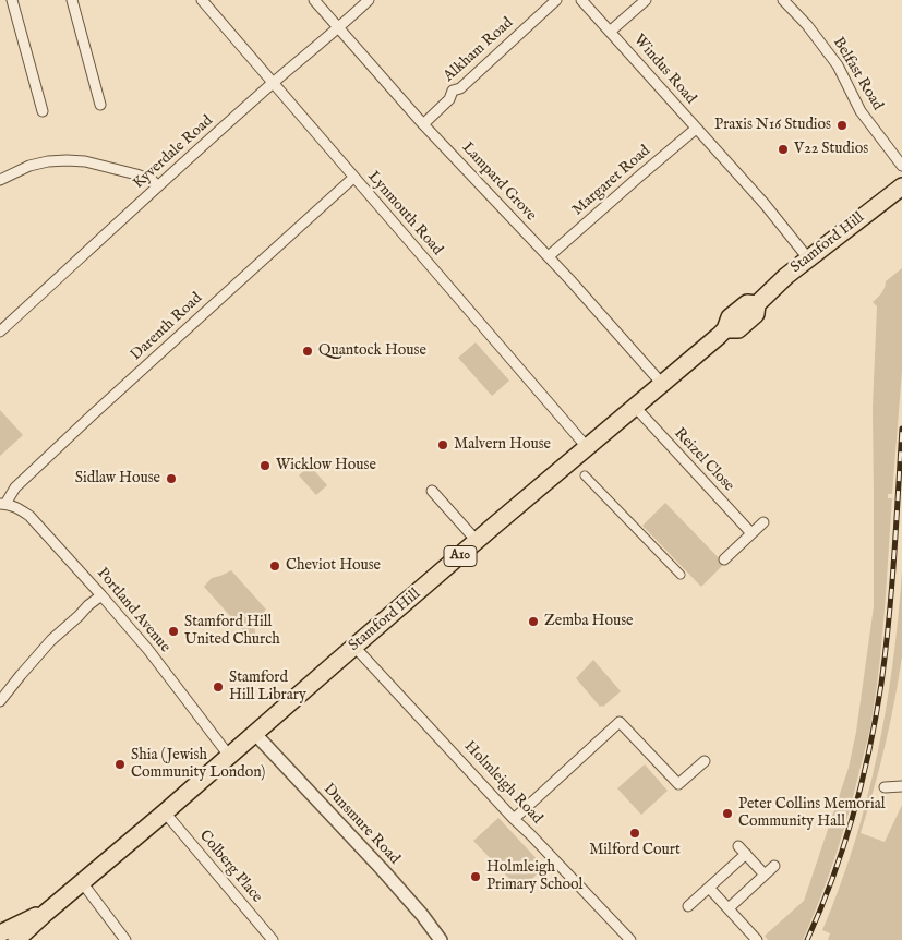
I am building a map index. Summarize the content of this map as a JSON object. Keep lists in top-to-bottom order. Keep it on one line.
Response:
{"streets":{"highway":["Stamford Hill","A10"],"street":["Alkham Road","Windus Road","Belfast Road","Kyverdale Road","Margaret Road","Lampard Grove","Lynmouth Road","Darenth Road","Reizel Close","Portland Avenue","Holmleigh Road","Dunsmure Road","Colberg Place"]},"crossings":[["Alkham Road","Lampard Grove"],["Windus Road","Margaret Road"],["Windus Road","Stamford Hill"],["Kyverdale Road","Lampard Grove"],["Kyverdale Road","Lynmouth Road"],["Margaret Road","Lampard Grove"],["Lampard Grove","Stamford Hill"],["Lynmouth Road","Stamford Hill"],["Lynmouth Road","Darenth Road"],["Stamford Hill","Reizel Close"],["Stamford Hill","Portland Avenue"],["Stamford Hill","Holmleigh Road"],["Stamford Hill","Dunsmure Road"],["Stamford Hill","Colberg Place"],["Darenth Road","Portland Avenue"]],"places":["Praxis N16 Studios","V22 Studios","Quantock House","Malvern House","Wicklow House","Sidlaw House","Cheviot House","Zemba House","Stamford Hill United Church","Stamford Hill Library","Shia (Jewish Community London)","Peter Collins Memorial Community Hall","Milford Court","Holmleigh Primary School"]}
